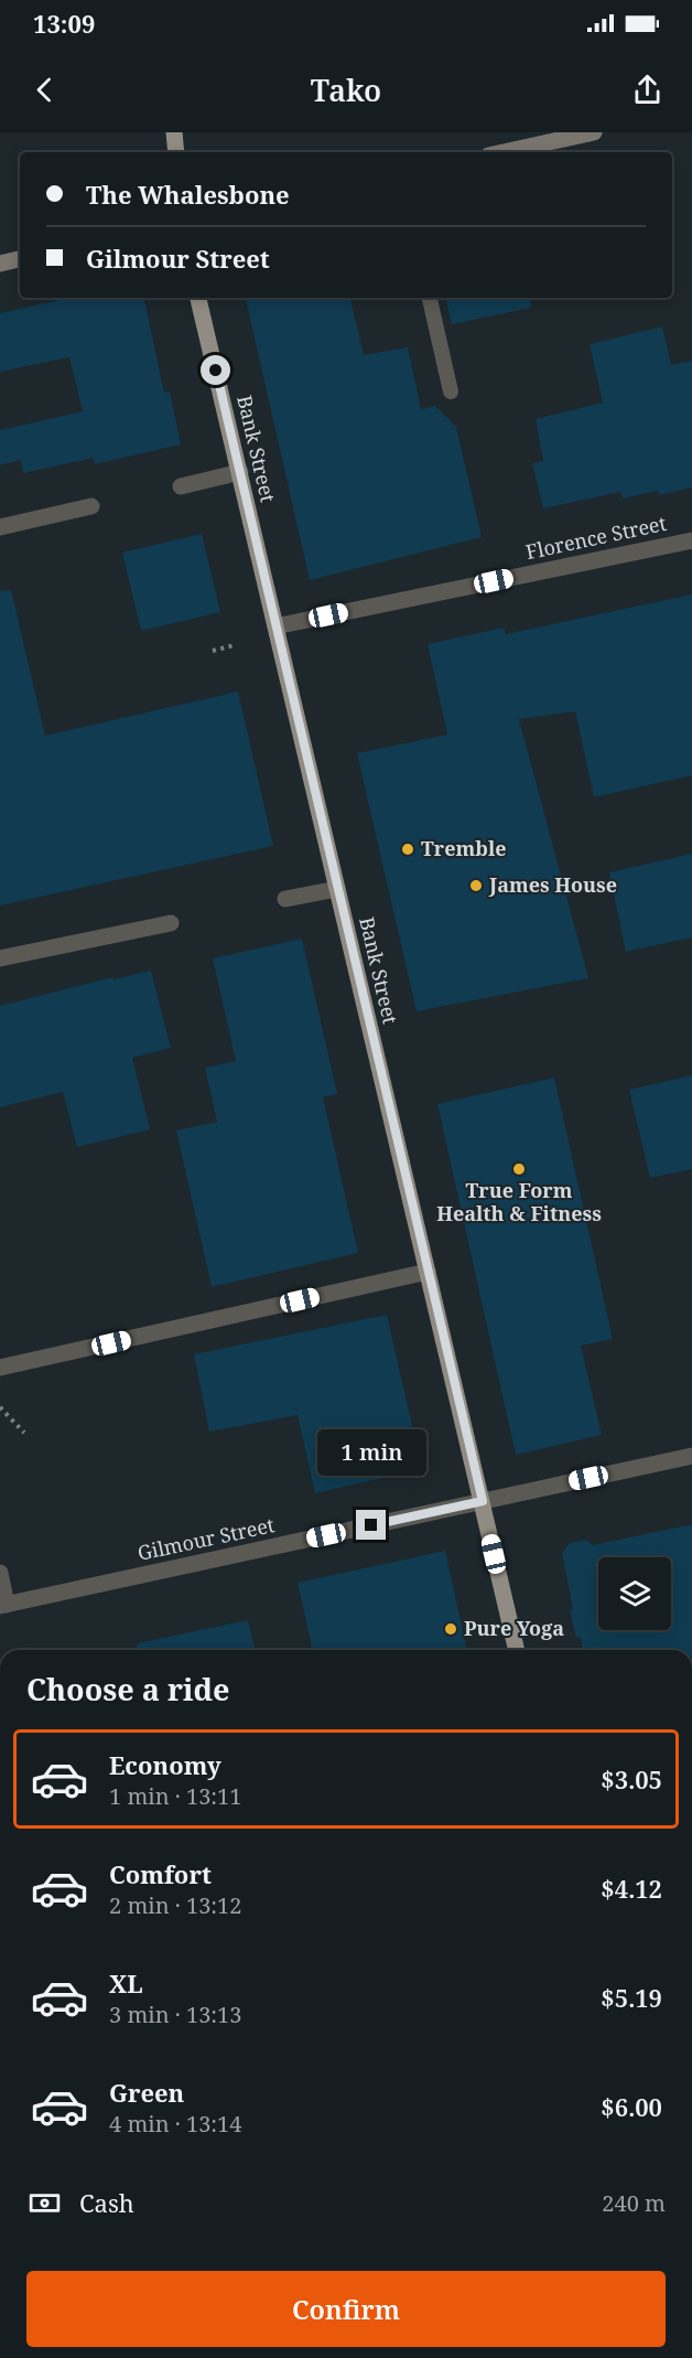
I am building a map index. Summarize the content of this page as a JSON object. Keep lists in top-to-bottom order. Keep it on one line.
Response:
{"streets":{"main road":["Bank Street"],"street":["Florence Street","Gilmour Street"]},"crossings":[["Bank Street","Florence Street"],["Bank Street","Gilmour Street"]],"places":["Tremble","James House","True Form Health & Fitness","Pure Yoga"],"page":{"status":"13:09","header":"Tako","banner":["The Whalesbone","Gilmour Street"],"bubble":"1 min","heading":"Choose a ride","list":[{"name":"Economy","note":"1 min · 13:11","value":"$3.05"},{"name":"Comfort","note":"2 min · 13:12","value":"$4.12"},{"name":"XL","note":"3 min · 13:13","value":"$5.19"},{"name":"Green","note":"4 min · 13:14","value":"$6.00"}],"pay":["Cash","240 m"],"buttons":"Confirm"}}
